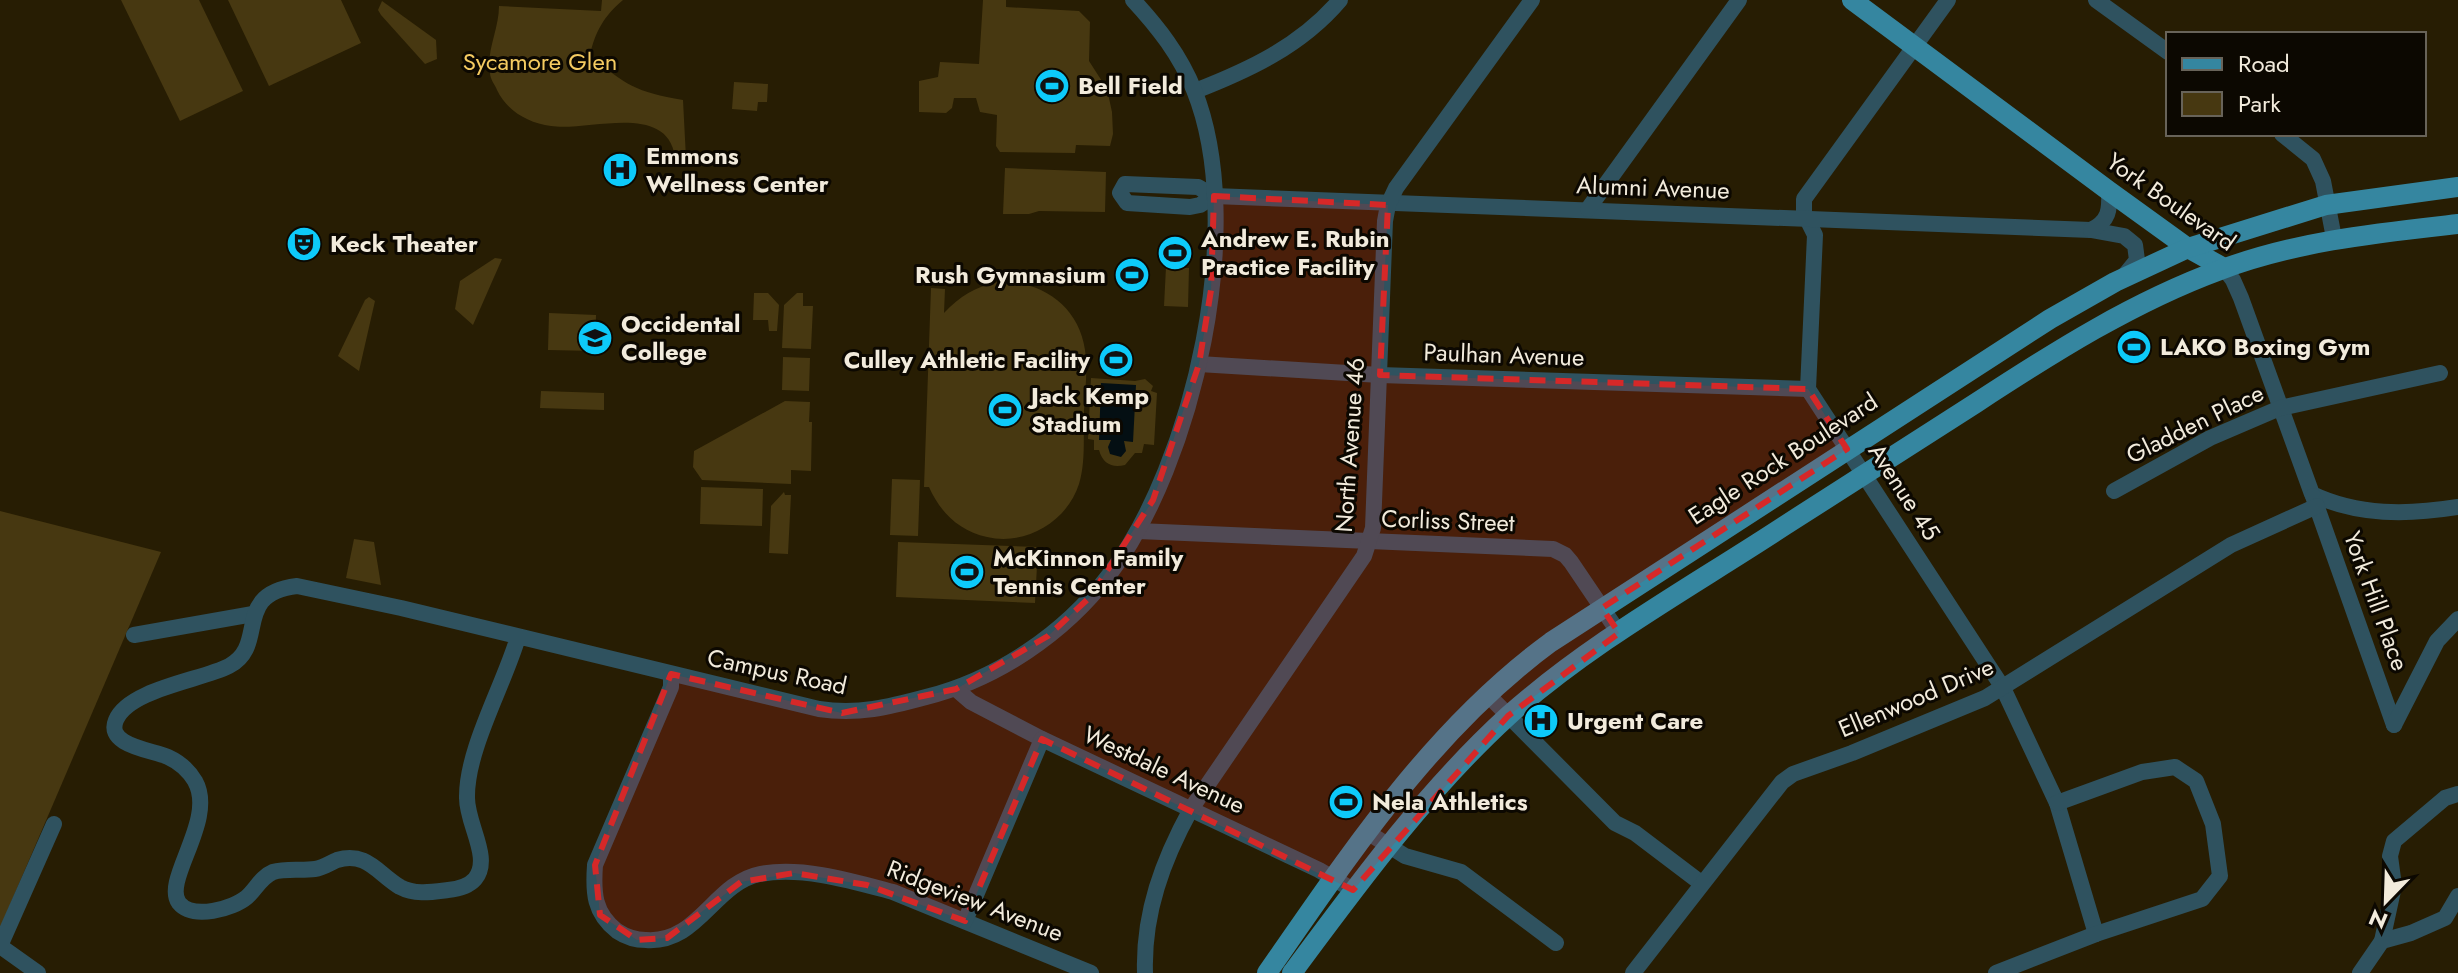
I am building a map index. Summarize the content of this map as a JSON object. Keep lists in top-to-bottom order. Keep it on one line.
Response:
{"streets":{"main road":["York Boulevard","Eagle Rock Boulevard"],"street":["Alumni Avenue","Paulhan Avenue","Gladden Place","North Avenue 46","Avenue 45","Corliss Street","York Hill Place","Campus Road","Ellenwood Drive","Westdale Avenue","Ridgeview Avenue"]},"crossings":[["Alumni Avenue","North Avenue 46"],["Alumni Avenue","Eagle Rock Boulevard"],["Alumni Avenue","Campus Road"],["York Boulevard","Gladden Place"],["York Boulevard","Eagle Rock Boulevard"],["York Boulevard","York Hill Place"],["York Boulevard","Ellenwood Drive"],["Paulhan Avenue","North Avenue 46"],["Paulhan Avenue","Avenue 45"],["Paulhan Avenue","Campus Road"],["North Avenue 46","Corliss Street"],["North Avenue 46","Westdale Avenue"],["Eagle Rock Boulevard","Avenue 45"],["Eagle Rock Boulevard","Corliss Street"],["Eagle Rock Boulevard","Westdale Avenue"],["Avenue 45","Ellenwood Drive"],["Corliss Street","Campus Road"],["York Hill Place","Ellenwood Drive"],["Campus Road","Westdale Avenue"],["Campus Road","Ridgeview Avenue"]],"parks":["Sycamore Glen"],"places":{"sports":["Bell Field","Andrew E. Rubin Practice Facility","Rush Gymnasium","LAKO Boxing Gym","Culley Athletic Facility","Jack Kemp Stadium","McKinnon Family Tennis Center","Nela Athletics"],"hospital":["Emmons Wellness Center","Urgent Care"],"theatre":["Keck Theater"],"school or university":["Occidental College"]},"legend":["Road","Park"],"north":"bottom left"}
